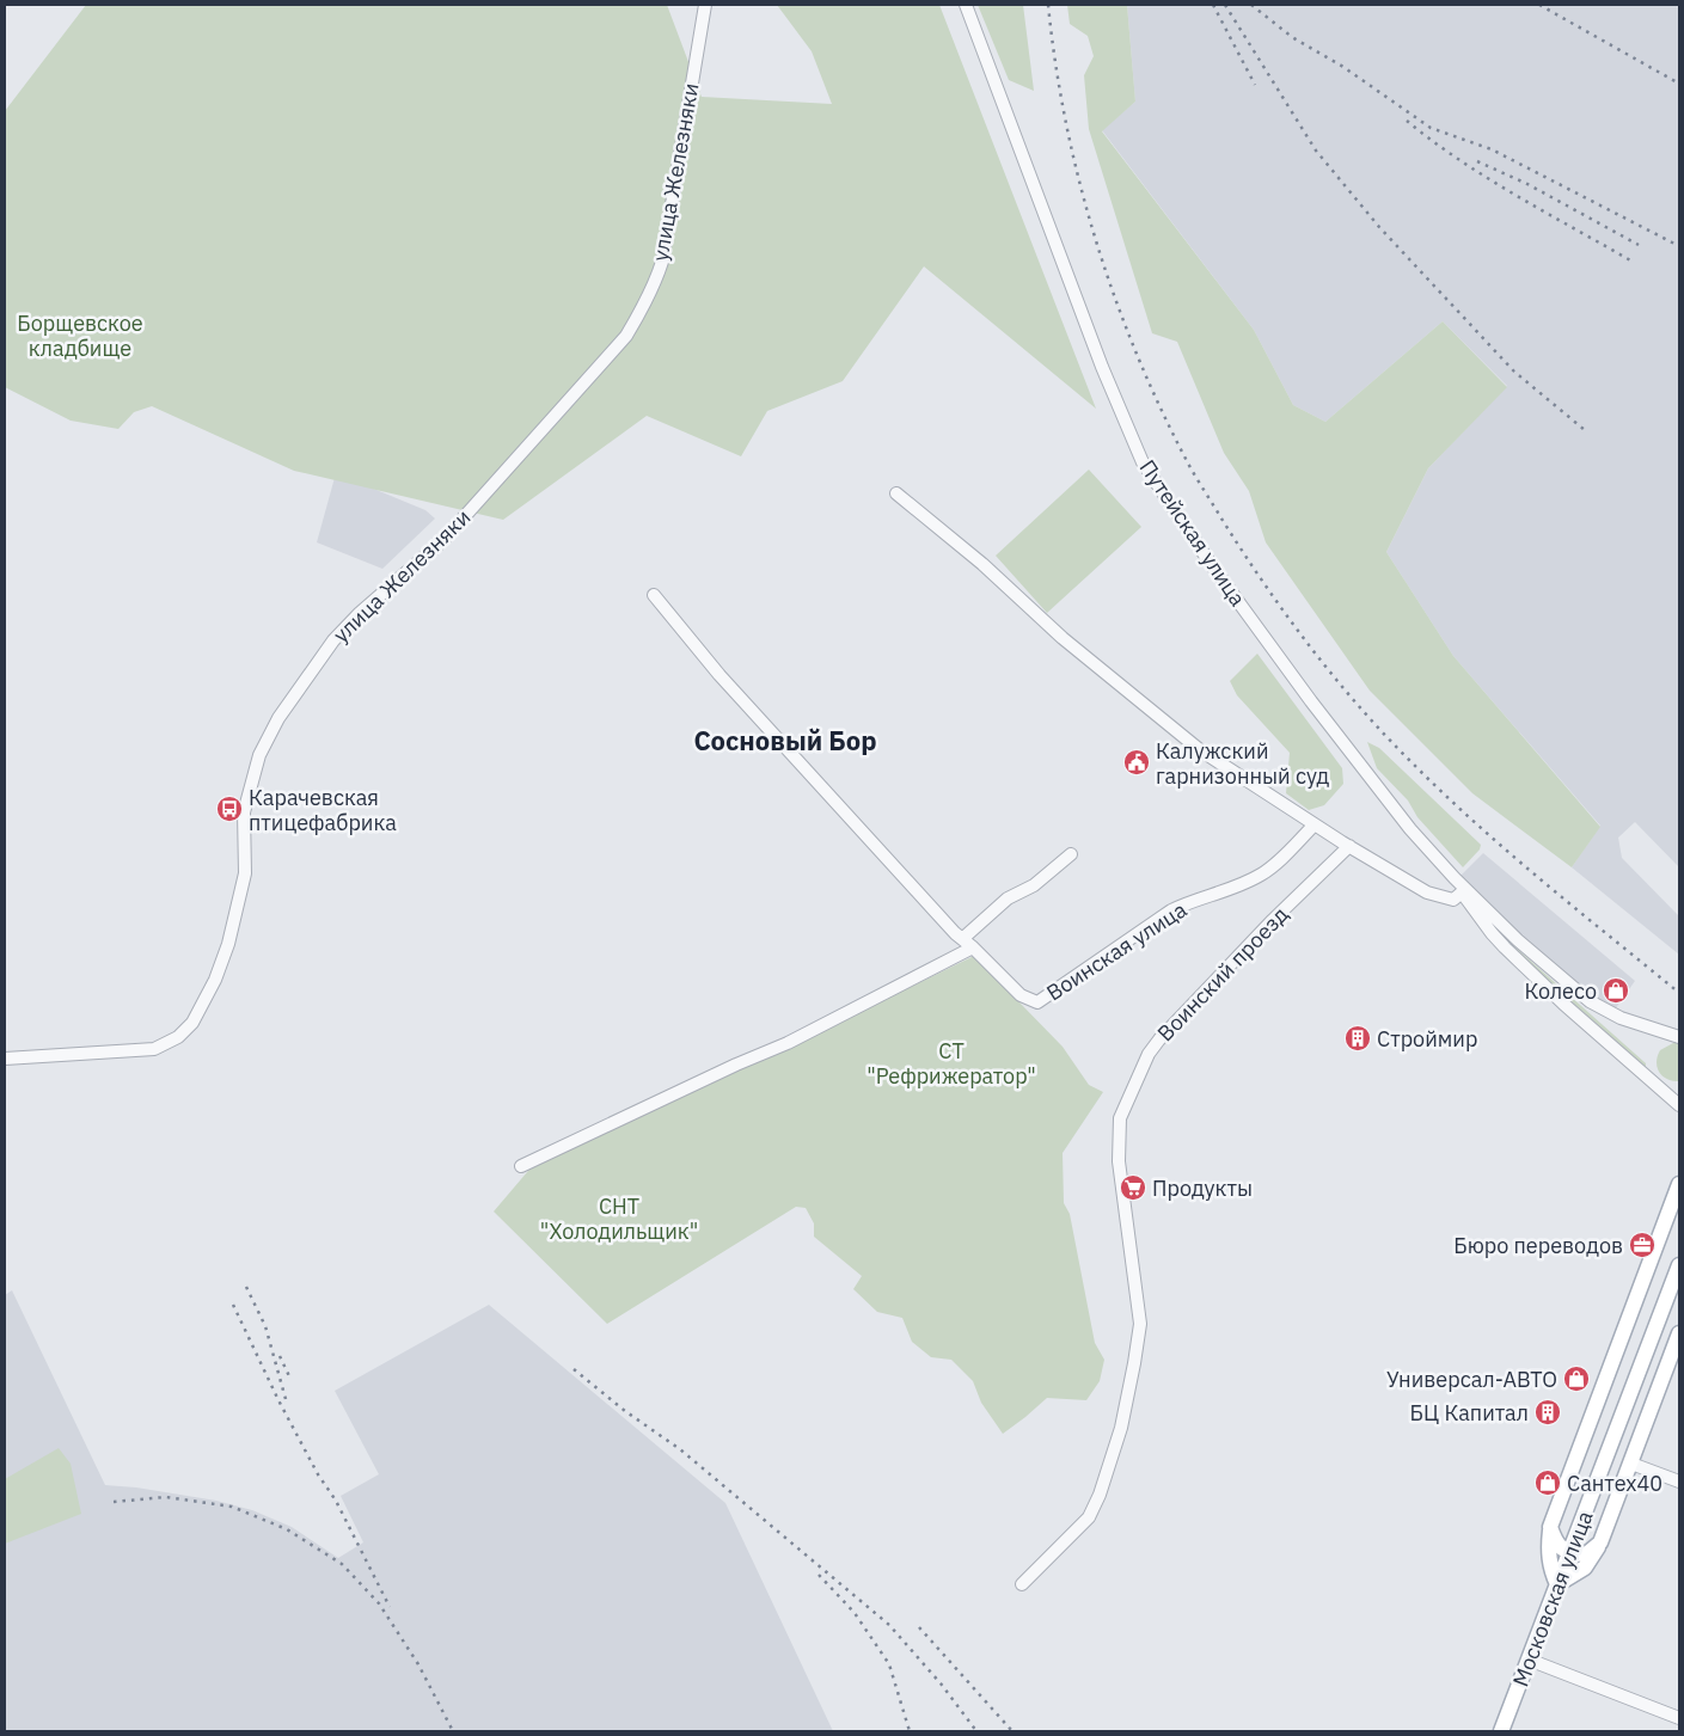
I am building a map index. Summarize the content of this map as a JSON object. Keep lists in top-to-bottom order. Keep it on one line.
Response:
{"streets":{"main road":["Московская улица"],"street":["улица Железняки","Путейская улица","Воинская улица","Воинский проезд"]},"districts":["Сосновый Бор"],"parks":["Борщевское кладбище","СТ \"Рефрижератор\"","СНТ \"Холодильщик\""],"places":{"public building":["Калужский гарнизонный суд"],"bus stop":["Карачевская птицефабрика"],"shop":["Колесо","Универсал-АВТО","Сантех40"],"building":["Строймир","БЦ Капитал"],"supermarket":["Продукты"],"office":["Бюро переводов"]}}
